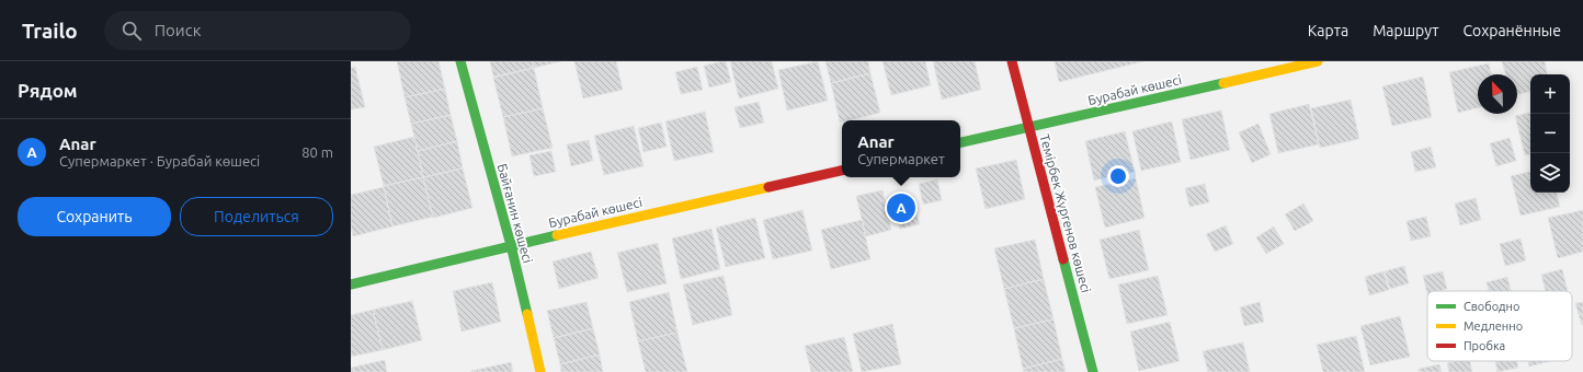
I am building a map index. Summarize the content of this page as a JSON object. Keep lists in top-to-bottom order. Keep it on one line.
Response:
{"streets":{"street":["Бурабай көшесі","Байғанин көшесі","Темірбек Жүргенов көшесі"]},"crossings":[["Бурабай көшесі","Байғанин көшесі"],["Бурабай көшесі","Темірбек Жүргенов көшесі"]],"legend":["Свободно","Медленно","Пробка"],"north":"top left","page":{"header":"Trailo","search":"Поиск","nav":["Карта","Маршрут","Сохранённые"],"heading":"Рядом","map_buttons":["+","−"],"list":[{"mark":"A","name":"Anar","note":"Супермаркет · Бурабай көшесі","value":"80 m"}],"popup":["Anar","Супермаркет"],"buttons":["Сохранить","Поделиться"],"pins":"A"}}
